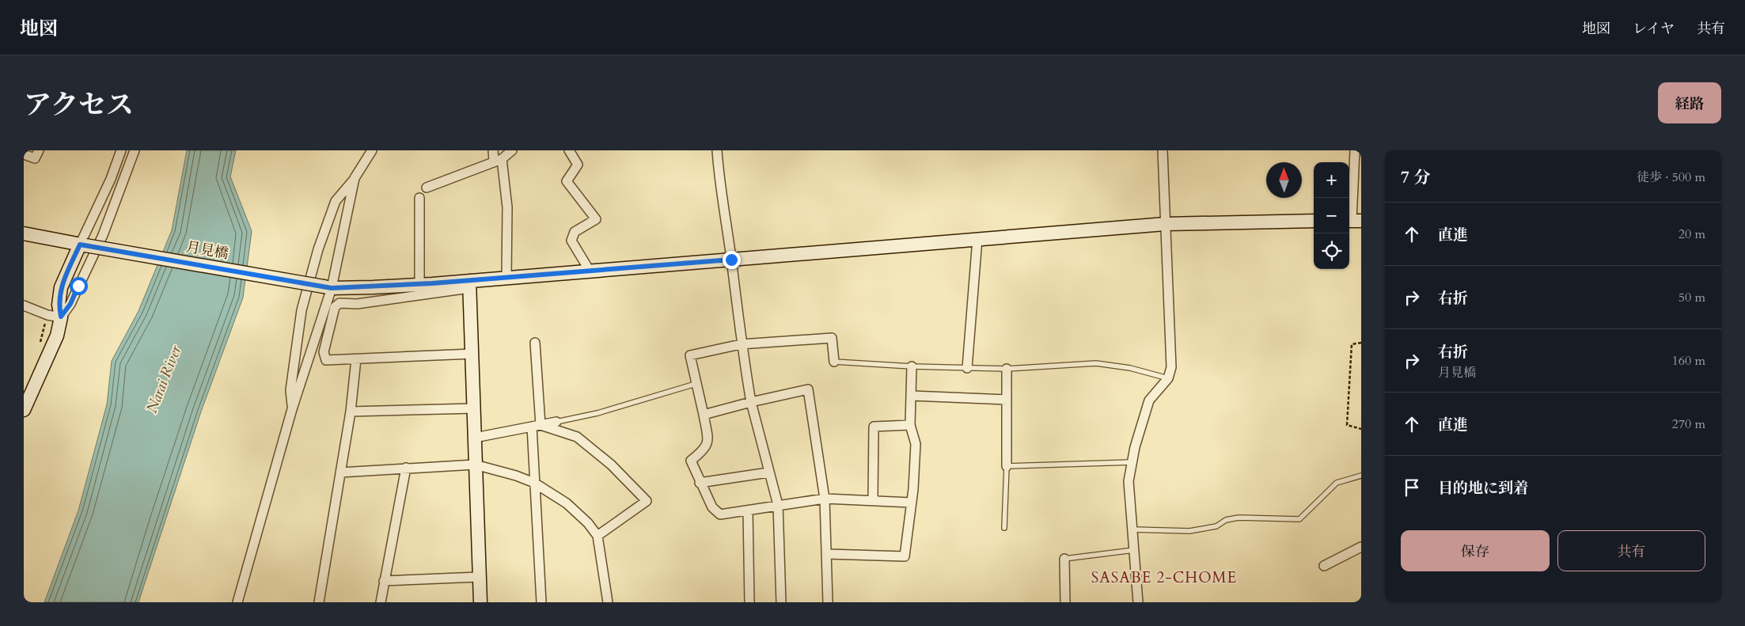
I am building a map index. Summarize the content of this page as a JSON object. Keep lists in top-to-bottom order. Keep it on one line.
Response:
{"streets":{"street":["月見橋"]},"districts":["SASABE 2-CHOME"],"water":["Narai River"],"north":"top","page":{"header":"地図","nav":["地図","レイヤ","共有"],"title":"アクセス","buttons":["経路",["保存","共有"]],"heading":["7 分","徒歩 · 500 m"],"map_buttons":["+","−"],"list":[["直進","20 m"],["右折","50 m"],["右折","月見橋","160 m"],["直進","270 m"],"目的地に到着"]}}
